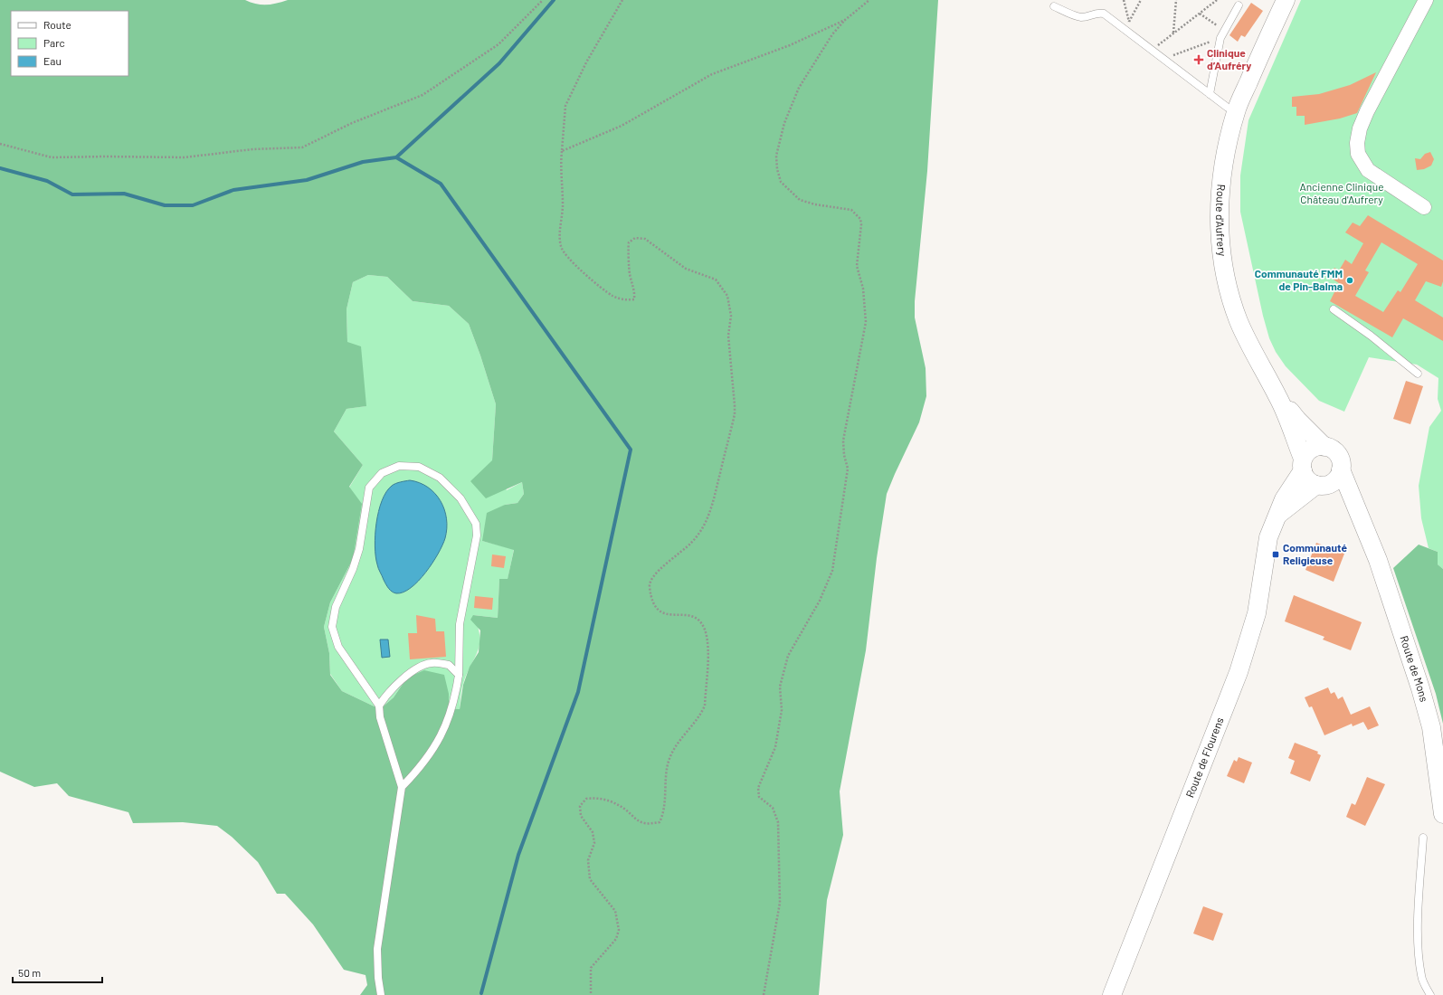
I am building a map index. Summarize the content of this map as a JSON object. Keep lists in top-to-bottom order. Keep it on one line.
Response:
{"streets":{"street":["Route d'Aufrery","Route de Mons","Route de Flourens"]},"crossings":[["Route d'Aufrery","Route de Mons"],["Route d'Aufrery","Route de Flourens"],["Route de Mons","Route de Flourens"]],"parks":["Ancienne Clinique Château d'Aufrery"],"places":{"health":["Clinique d’Aufréry"],"other":["Communauté FMM de Pin-Balma"],"transit":["Communauté Religieuse"]},"legend":["Route","Parc","Eau"],"scale_bar":"50 m"}
